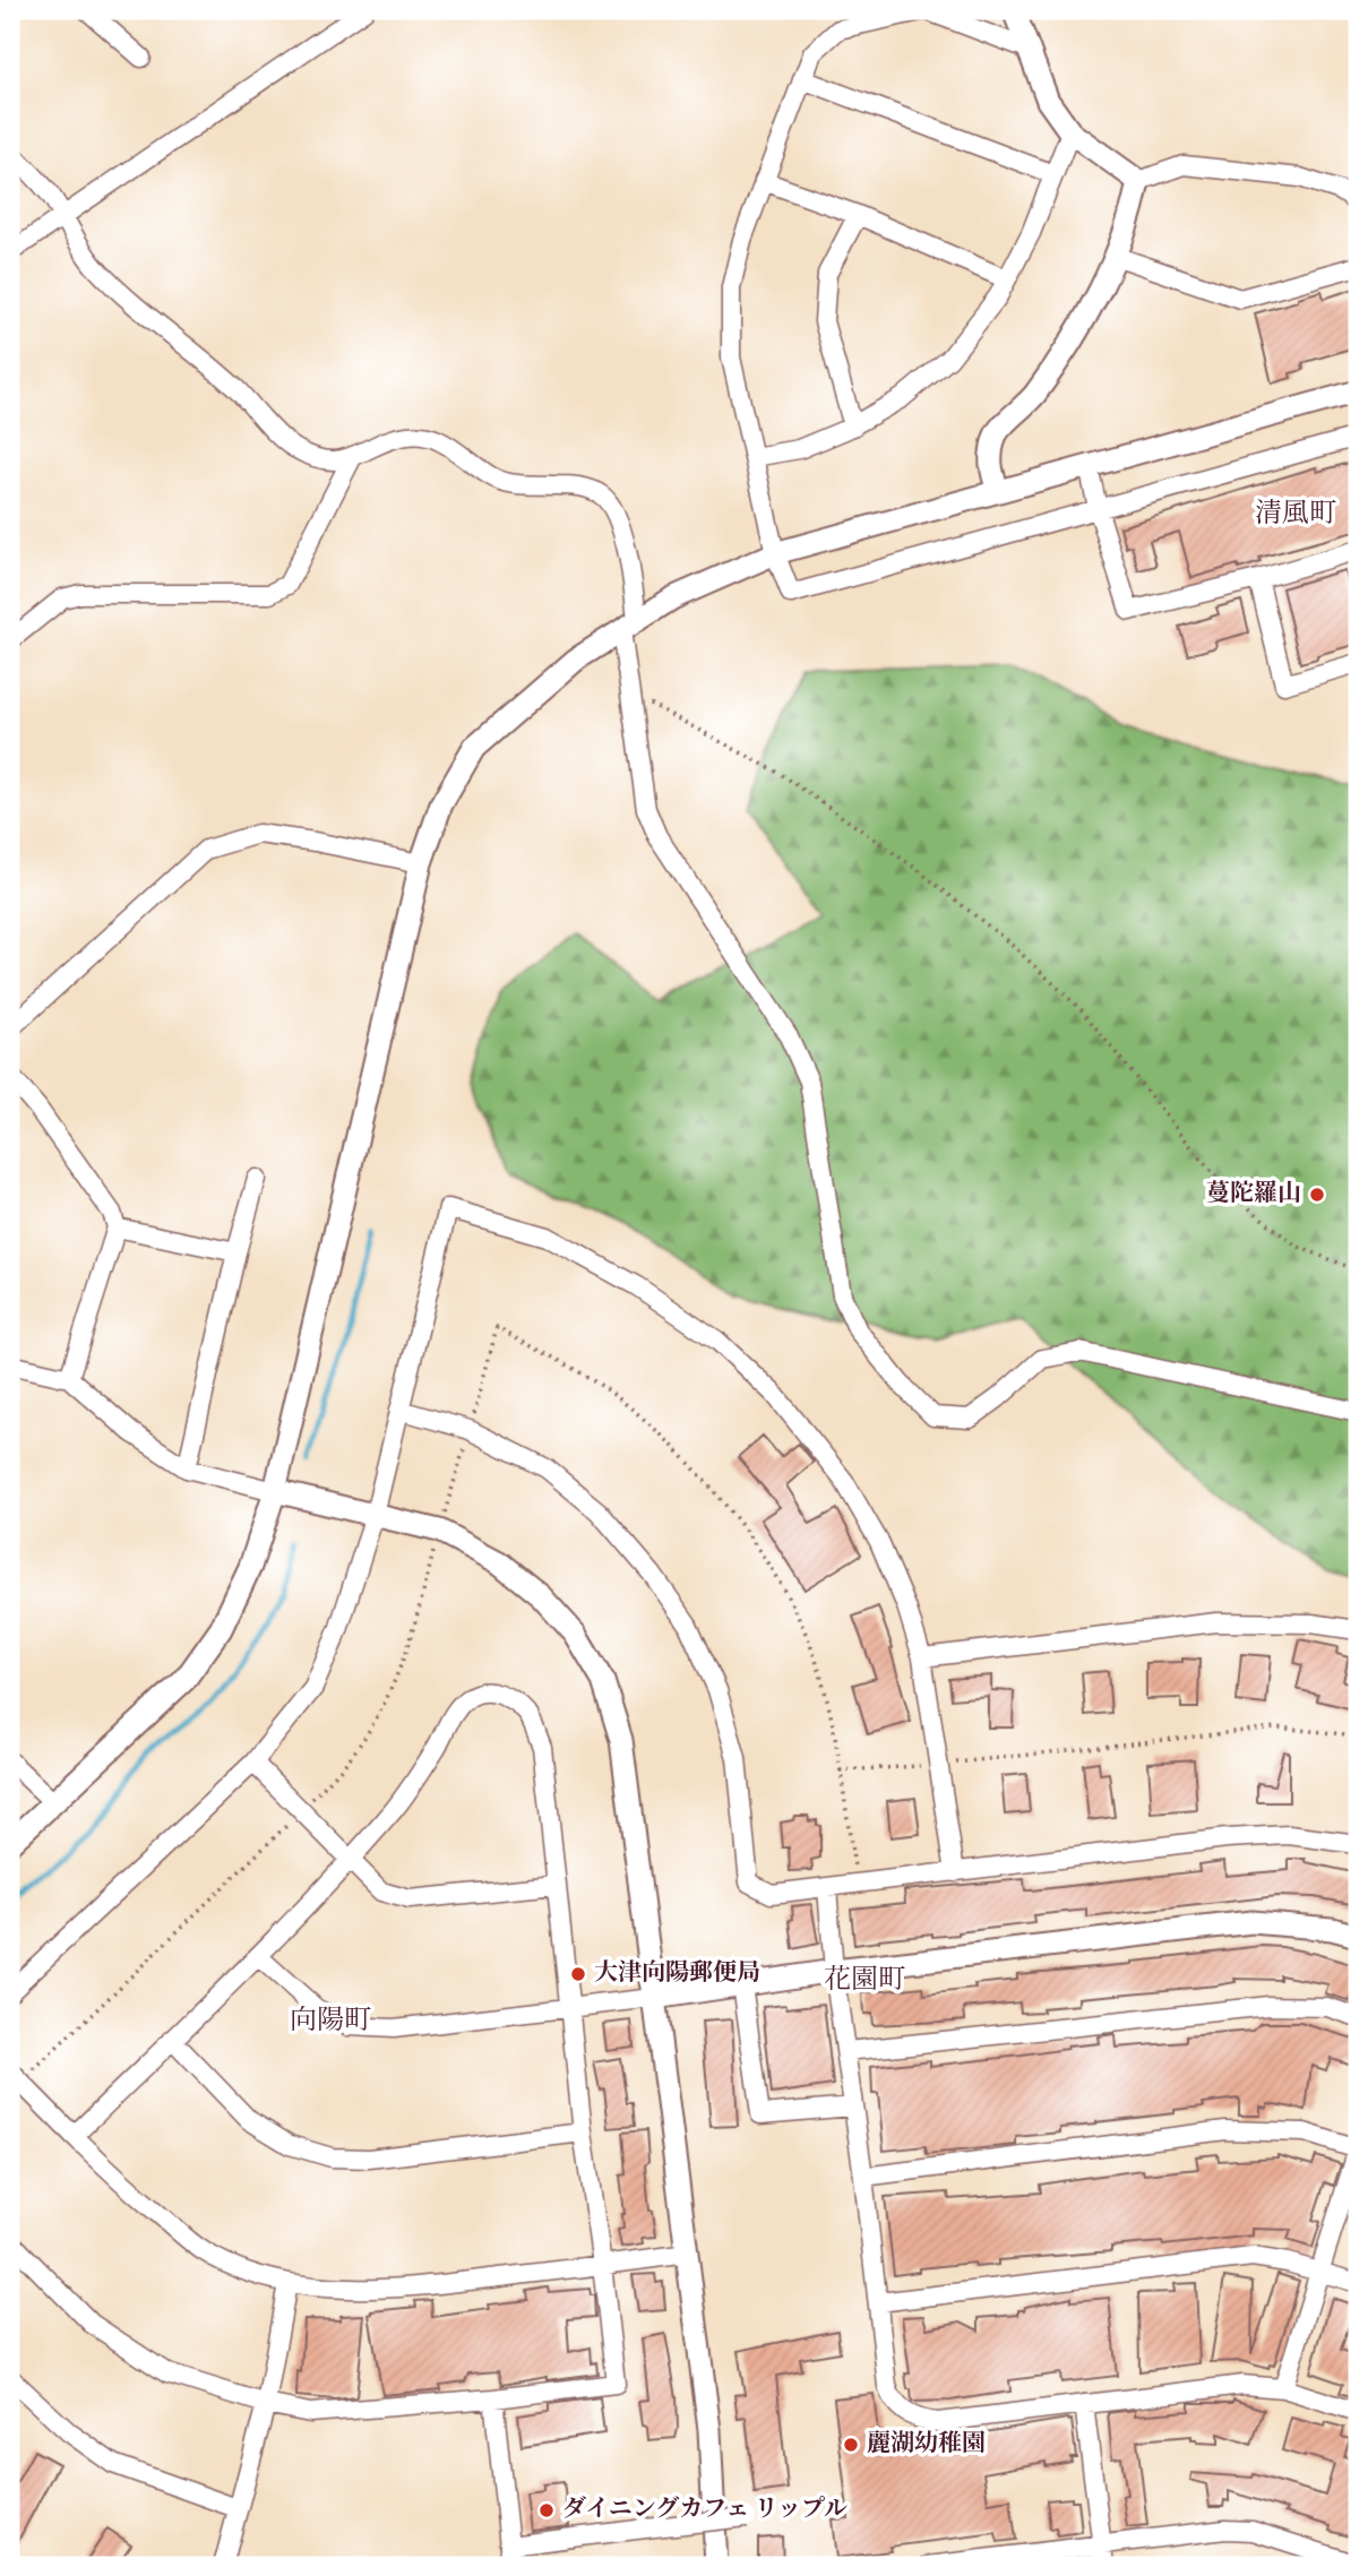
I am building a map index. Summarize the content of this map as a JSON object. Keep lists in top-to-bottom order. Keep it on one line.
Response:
{"districts":["清風町","花園町","向陽町"],"places":["蔓陀羅山","大津向陽郵便局","麗湖幼稚園","ダイニングカフェ リップル"]}
